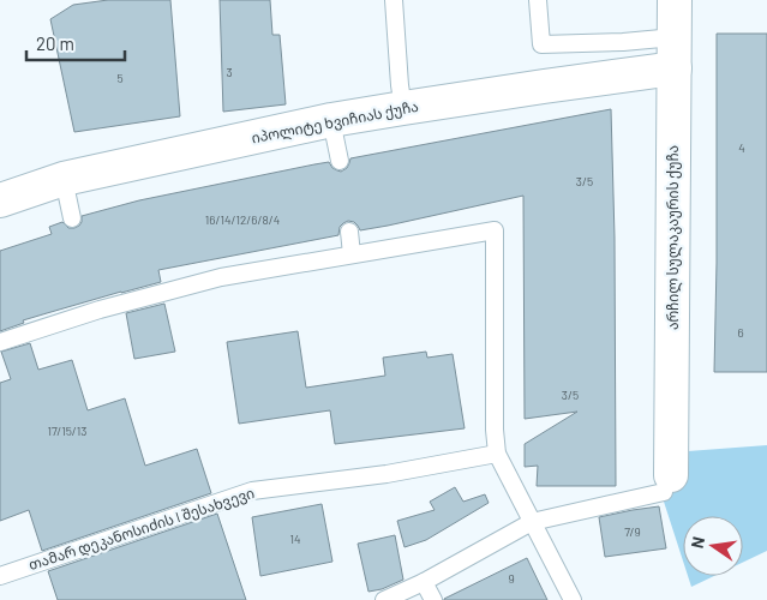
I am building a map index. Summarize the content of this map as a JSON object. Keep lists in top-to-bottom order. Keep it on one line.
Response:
{"streets":{"street":["იპოლიტე ხვიჩიას ქუჩა","არჩილ სულაკაურის ქუჩა"],"lane":["თამარ დეკანოსიძის I შესახვევი"]},"crossings":[["იპოლიტე ხვიჩიას ქუჩა","არჩილ სულაკაურის ქუჩა"]],"house_numbers":["3","5","4","3/5","16/14/12/6/8/4","6","3/5","17/15/13","7/9","14","9"],"scale_bar":"20 m","north":"left"}
